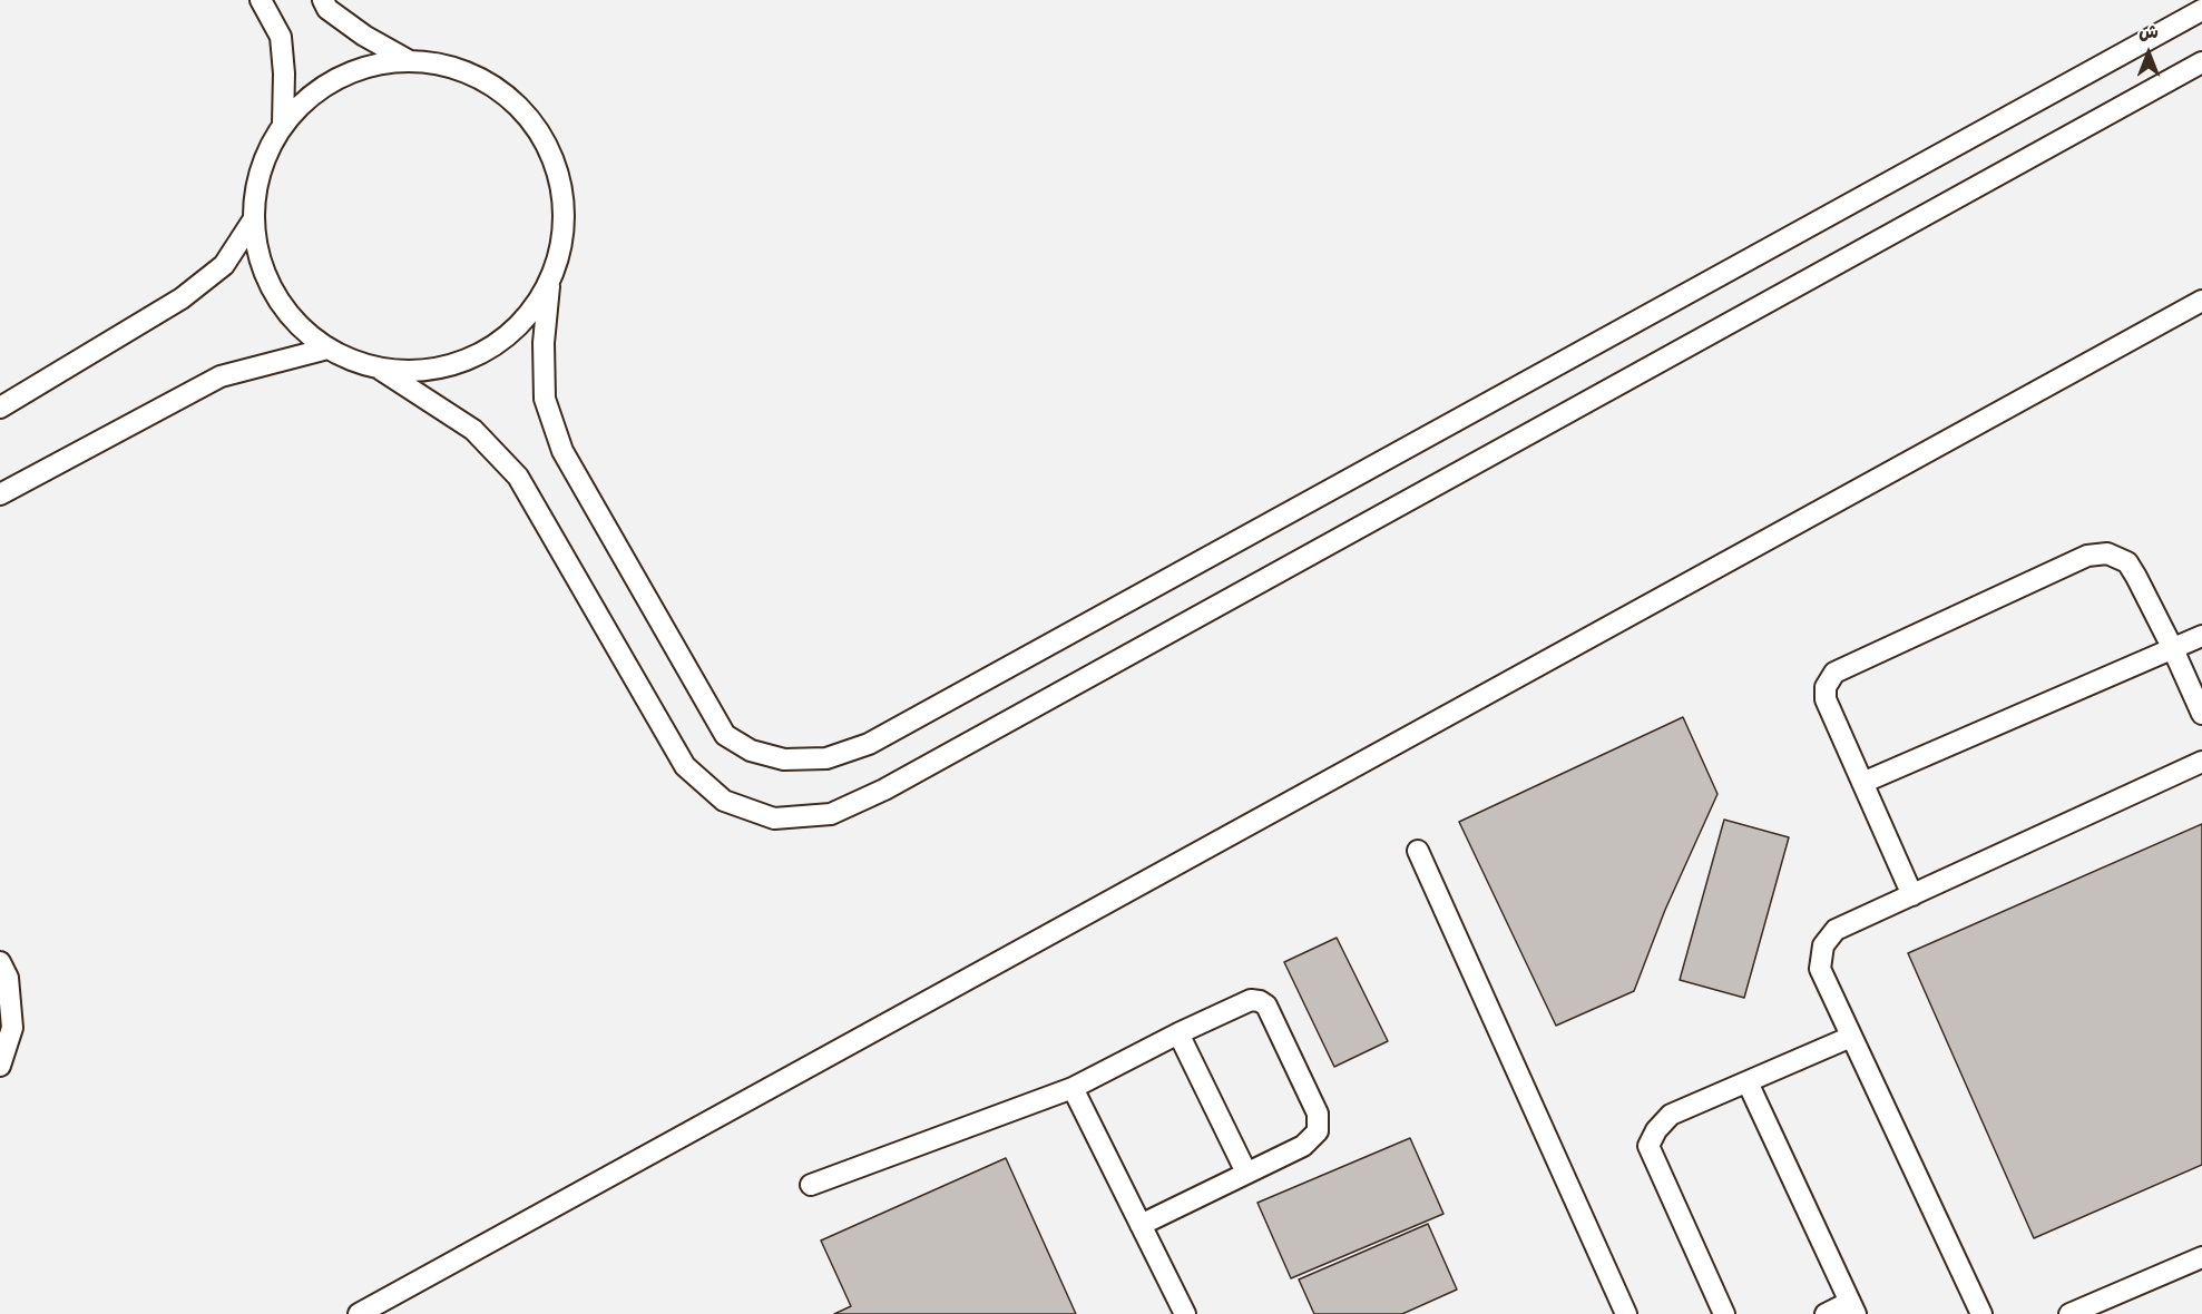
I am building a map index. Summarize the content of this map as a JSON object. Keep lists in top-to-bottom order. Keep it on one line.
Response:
{"north":"top"}
